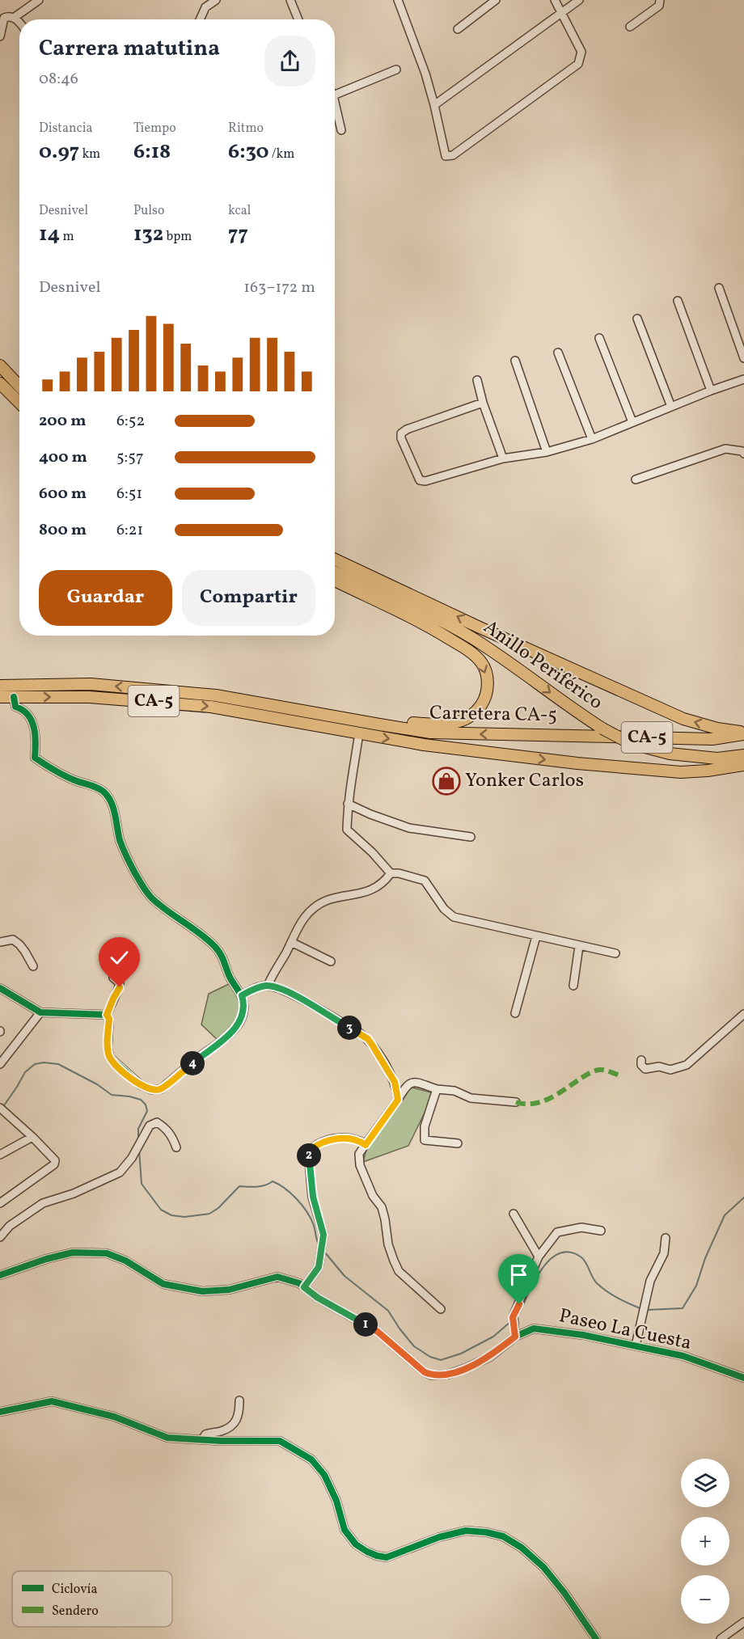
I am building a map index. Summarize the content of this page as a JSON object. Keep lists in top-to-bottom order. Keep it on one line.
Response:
{"streets":{"highway":["Anillo Periférico","CA-5","Carretera CA-5"],"street":["Paseo La Cuesta"]},"crossings":[["Anillo Periférico","Carretera CA-5"],["CA-5","Carretera CA-5"]],"places":{"shop":["Yonker Carlos"]},"legend":["Ciclovía","Sendero"],"page":{"heading":["Carrera matutina","08:46"],"stats":[["Distancia","0.97 km"],["Tiempo","6:18"],["Ritmo","6:30 /km"],["Desnivel","14 m"],["Pulso","132 bpm"],["kcal","77"]],"chart":["Desnivel","163–172 m"],"list":[{"name":"200 m","note":"6:52"},{"name":"400 m","note":"5:57"},{"name":"600 m","note":"6:51"},{"name":"800 m","note":"6:21"}],"buttons":["Guardar","Compartir"],"pins":["3","4","2","1"],"map_buttons":["+","−"]}}
